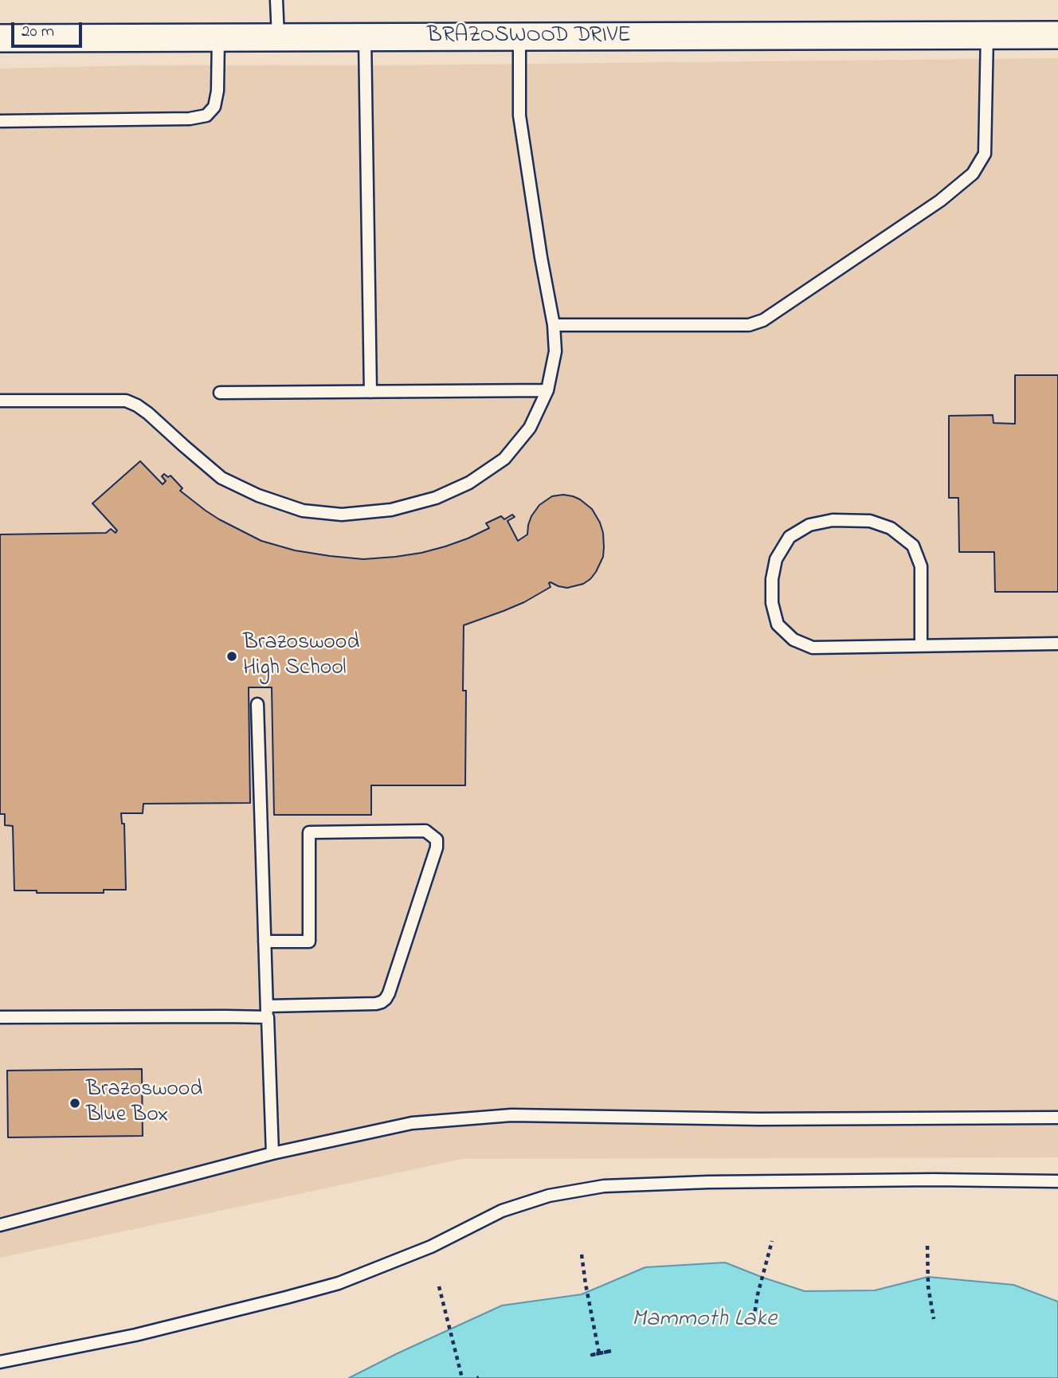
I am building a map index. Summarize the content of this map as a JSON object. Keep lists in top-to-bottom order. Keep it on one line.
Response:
{"streets":{"street":["BRAZOSWOOD DRIVE"]},"water":["Mammoth Lake"],"places":["Brazoswood High School","Brazoswood Blue Box"],"scale_bar":"20 m"}
